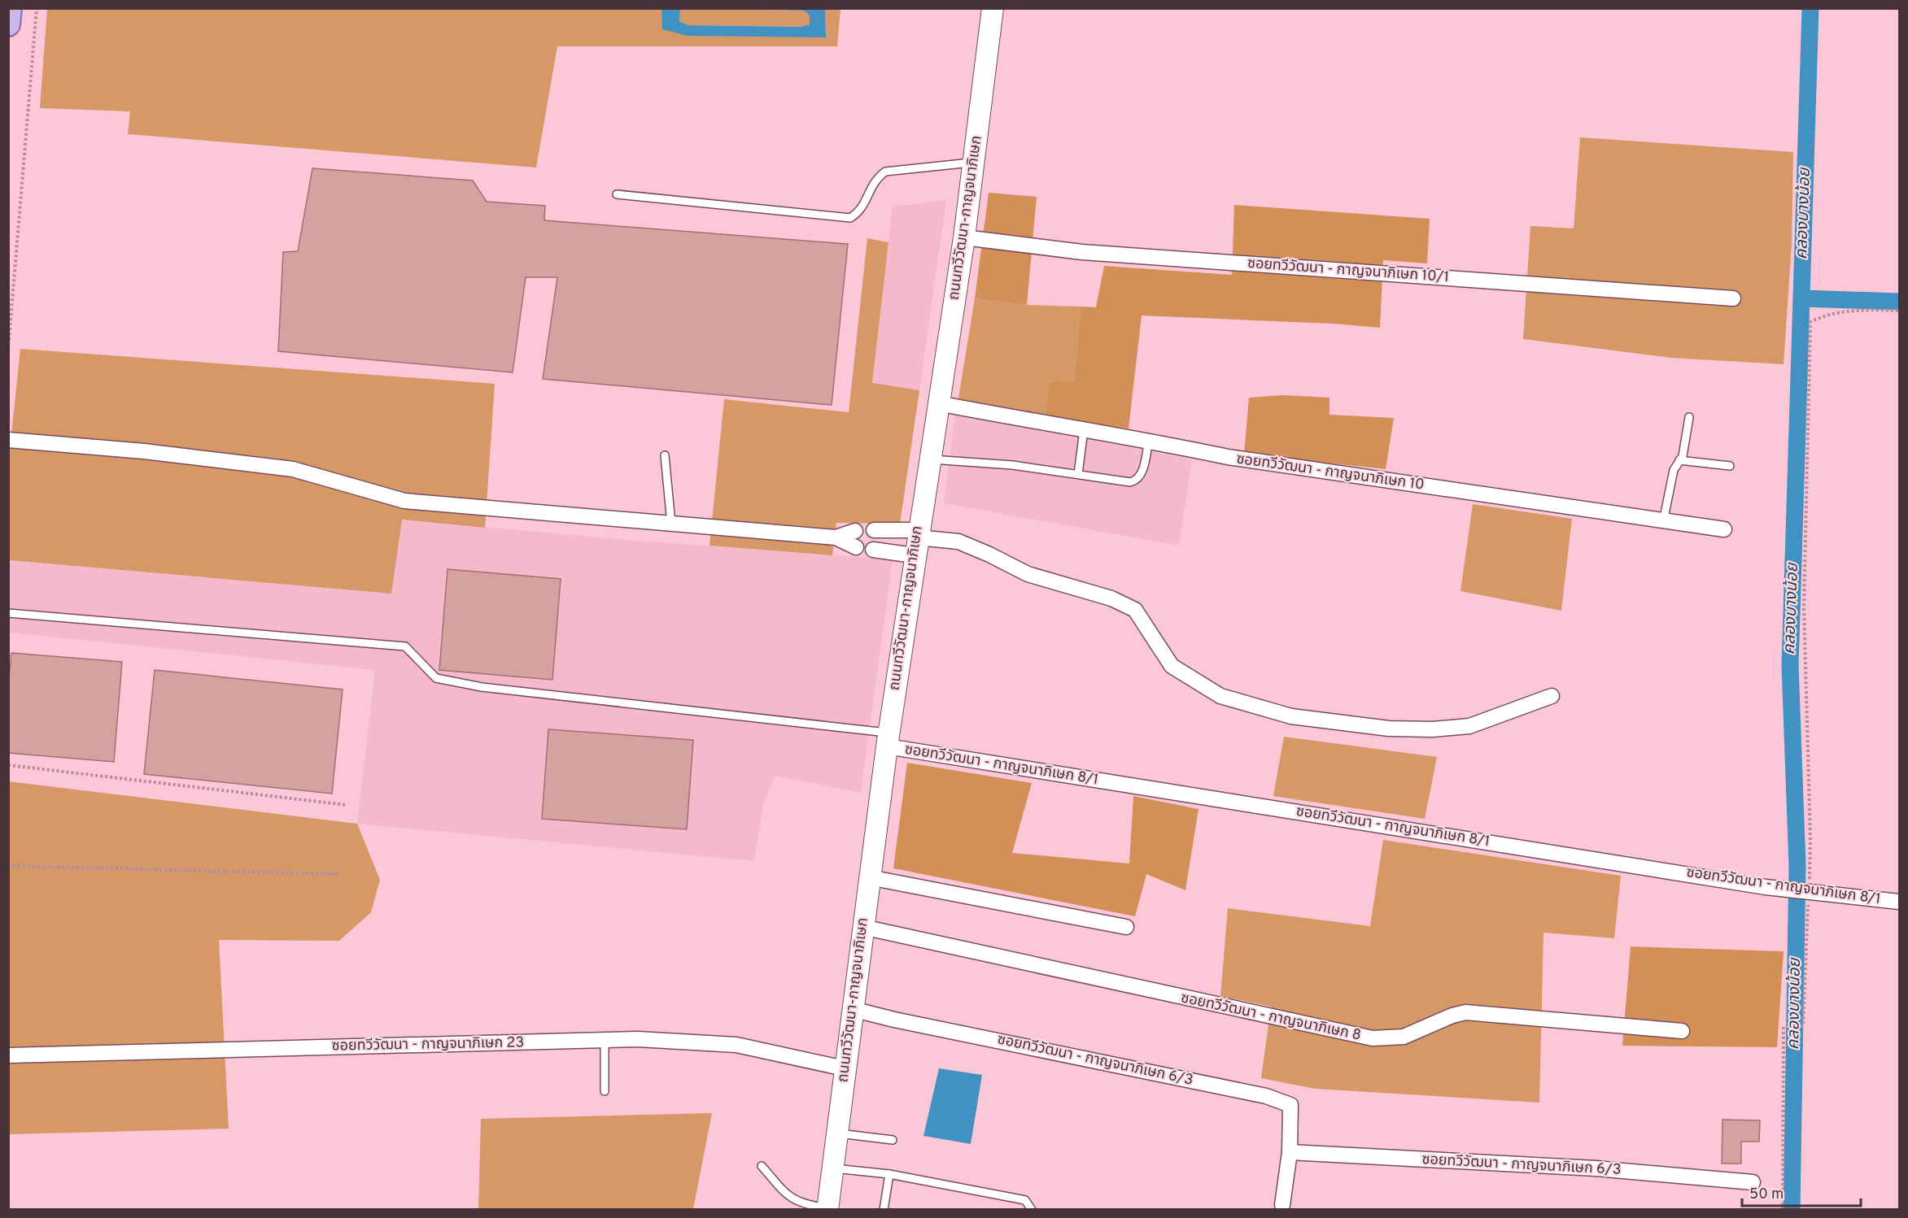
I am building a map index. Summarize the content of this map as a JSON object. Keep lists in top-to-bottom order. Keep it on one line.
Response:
{"streets":{"street":["ถนนทวีวัฒนา-กาญจนาภิเษก","ซอยทวีวัฒนา - กาญจนาภิเษก 10/1","ซอยทวีวัฒนา - กาญจนาภิเษก 10","ซอยทวีวัฒนา - กาญจนาภิเษก 8/1","ซอยทวีวัฒนา - กาญจนาภิเษก 8","ซอยทวีวัฒนา - กาญจนาภิเษก 23","ซอยทวีวัฒนา - กาญจนาภิเษก 6/3"]},"crossings":[["ถนนทวีวัฒนา-กาญจนาภิเษก","ซอยทวีวัฒนา - กาญจนาภิเษก 10/1"],["ถนนทวีวัฒนา-กาญจนาภิเษก","ซอยทวีวัฒนา - กาญจนาภิเษก 10"],["ถนนทวีวัฒนา-กาญจนาภิเษก","ซอยทวีวัฒนา - กาญจนาภิเษก 8/1"],["ถนนทวีวัฒนา-กาญจนาภิเษก","ซอยทวีวัฒนา - กาญจนาภิเษก 8"],["ถนนทวีวัฒนา-กาญจนาภิเษก","ซอยทวีวัฒนา - กาญจนาภิเษก 23"],["ถนนทวีวัฒนา-กาญจนาภิเษก","ซอยทวีวัฒนา - กาญจนาภิเษก 6/3"]],"water":["คลองบางน้อย"],"scale_bar":"50 m"}
